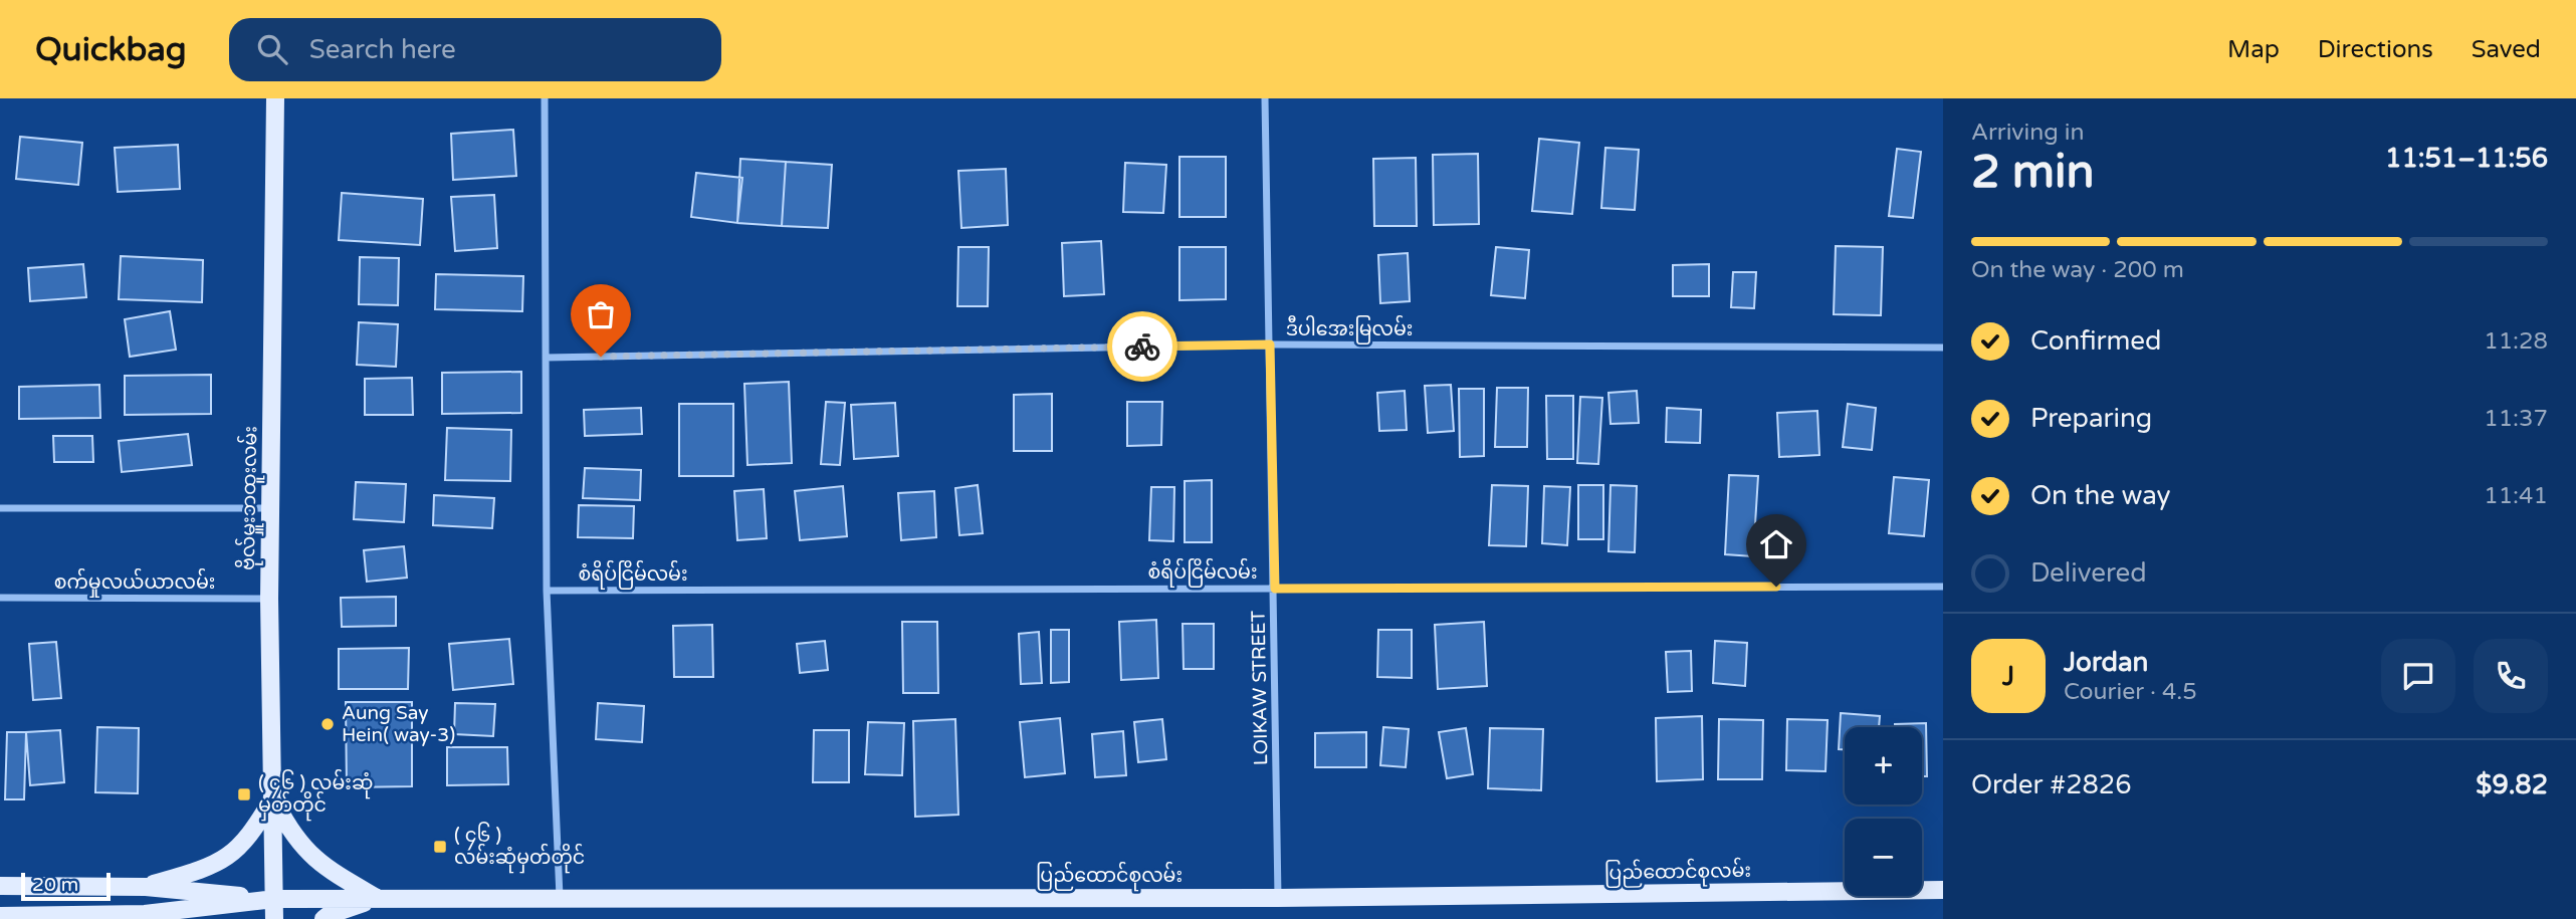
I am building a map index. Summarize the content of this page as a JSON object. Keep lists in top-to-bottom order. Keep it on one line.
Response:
{"streets":{"main road":["ဗိုလ်မှူးဘထူးလမ်း","ပြည်ထောင်စုလမ်း"],"street":["ဒီပါအေးမြလမ်း","စံရိပ်ငြိမ်လမ်း","စက်မှုလယ်ယာလမ်း","LOIKAW STREET"]},"crossings":[["ဒီပါအေးမြလမ်း","LOIKAW STREET"],["ဗိုလ်မှူးဘထူးလမ်း","စက်မှုလယ်ယာလမ်း"],["ဗိုလ်မှူးဘထူးလမ်း","ပြည်ထောင်စုလမ်း"],["စံရိပ်ငြိမ်လမ်း","LOIKAW STREET"],["LOIKAW STREET","ပြည်ထောင်စုလမ်း"]],"places":{"other":["Aung Say Hein( way-3)"],"transit":["( ၄၆ ) လမ်းဆုံ မှတ်တိုင်","( ၄၆ ) လမ်းဆုံမှတ်တိုင်"]},"scale_bar":"20 m","page":{"header":"Quickbag","search":"Search here","nav":["Map","Directions","Saved"],"heading":["2 min","Arriving in","11:51–11:56"],"panel":["Jordan","Courier · 4.5","Order #2826","$9.82"],"bar":"On the way · 200 m","list":[["Confirmed","11:28"],["Preparing","11:37"],["On the way","11:41"],"Delivered"],"round":"J","map_buttons":["+","−"],"scale":"20 m"}}
